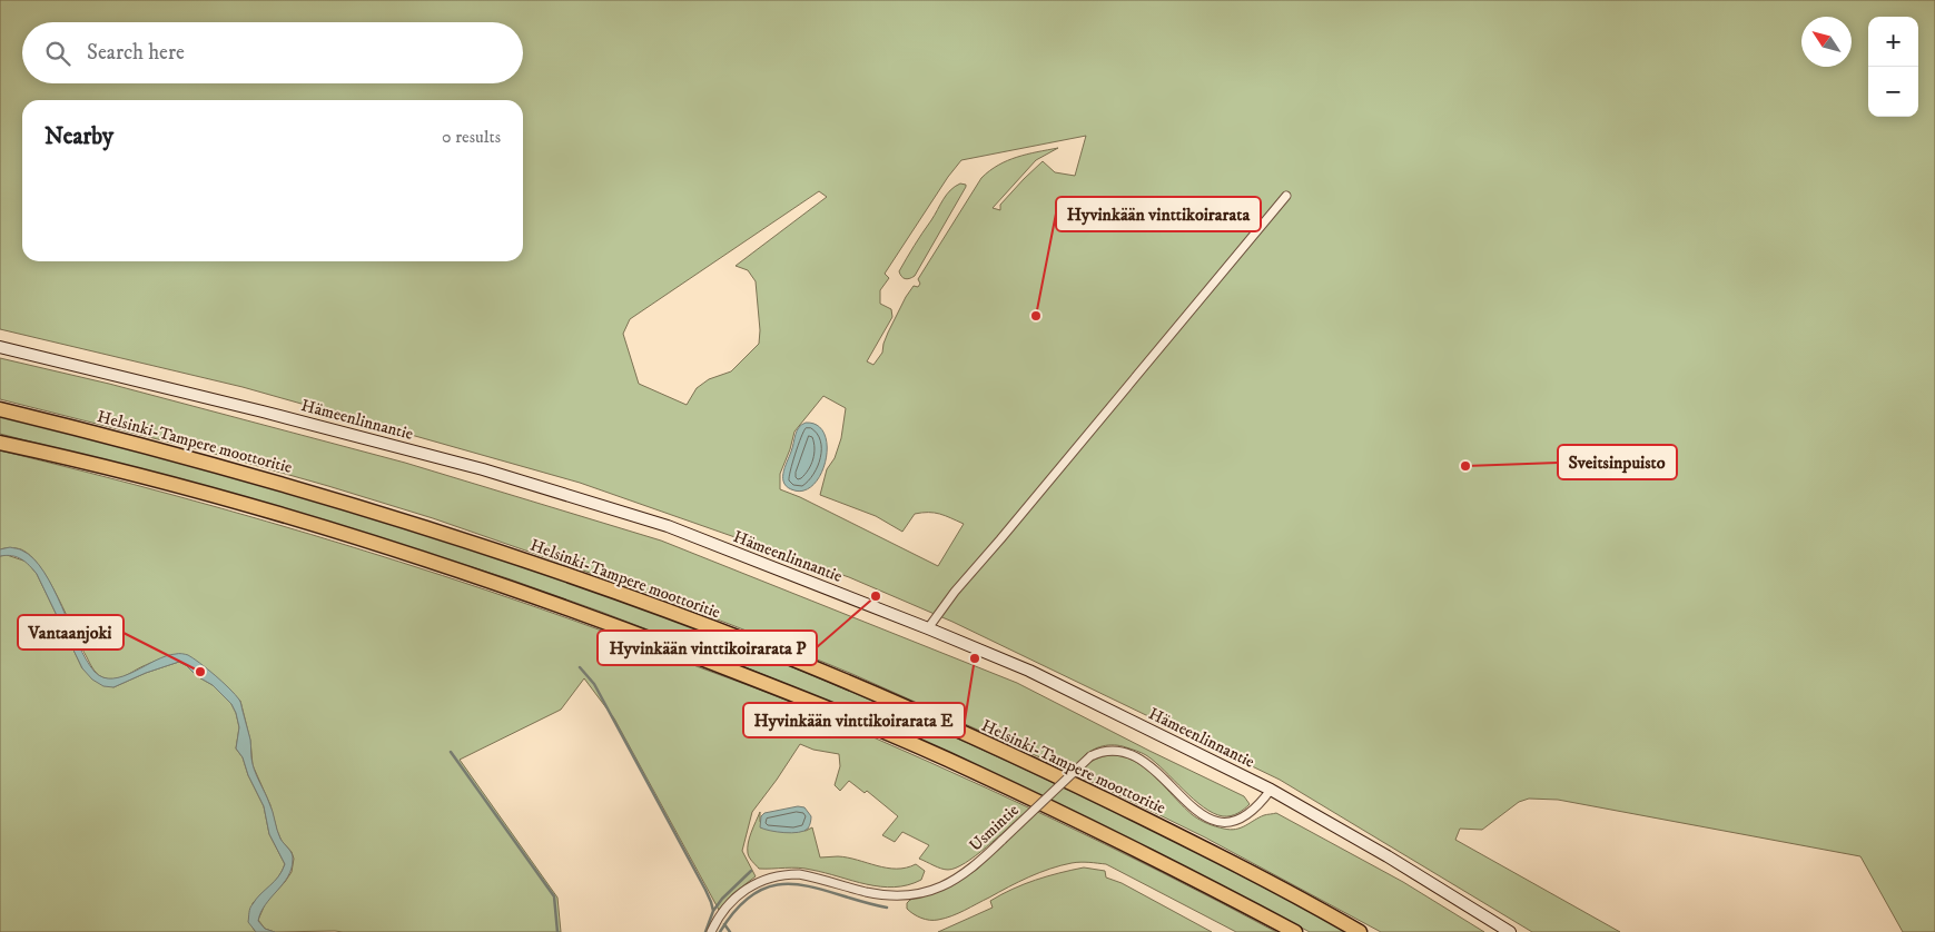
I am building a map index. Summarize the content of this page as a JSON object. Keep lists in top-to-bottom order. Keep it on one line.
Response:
{"streets":{"highway":["Helsinki-Tampere moottoritie"],"main road":["Hämeenlinnantie"],"street":["Usmintie"]},"crossings":[["Hämeenlinnantie","Usmintie"]],"places":["Hyvinkään vinttikoirarata","Sveitsinpuisto","Hyvinkään vinttikoirarata P","Hyvinkään vinttikoirarata E","Vantaanjoki"],"north":"top left","page":{"map_buttons":["+","−"],"search":"Search here","heading":["Nearby","0 results"]}}
